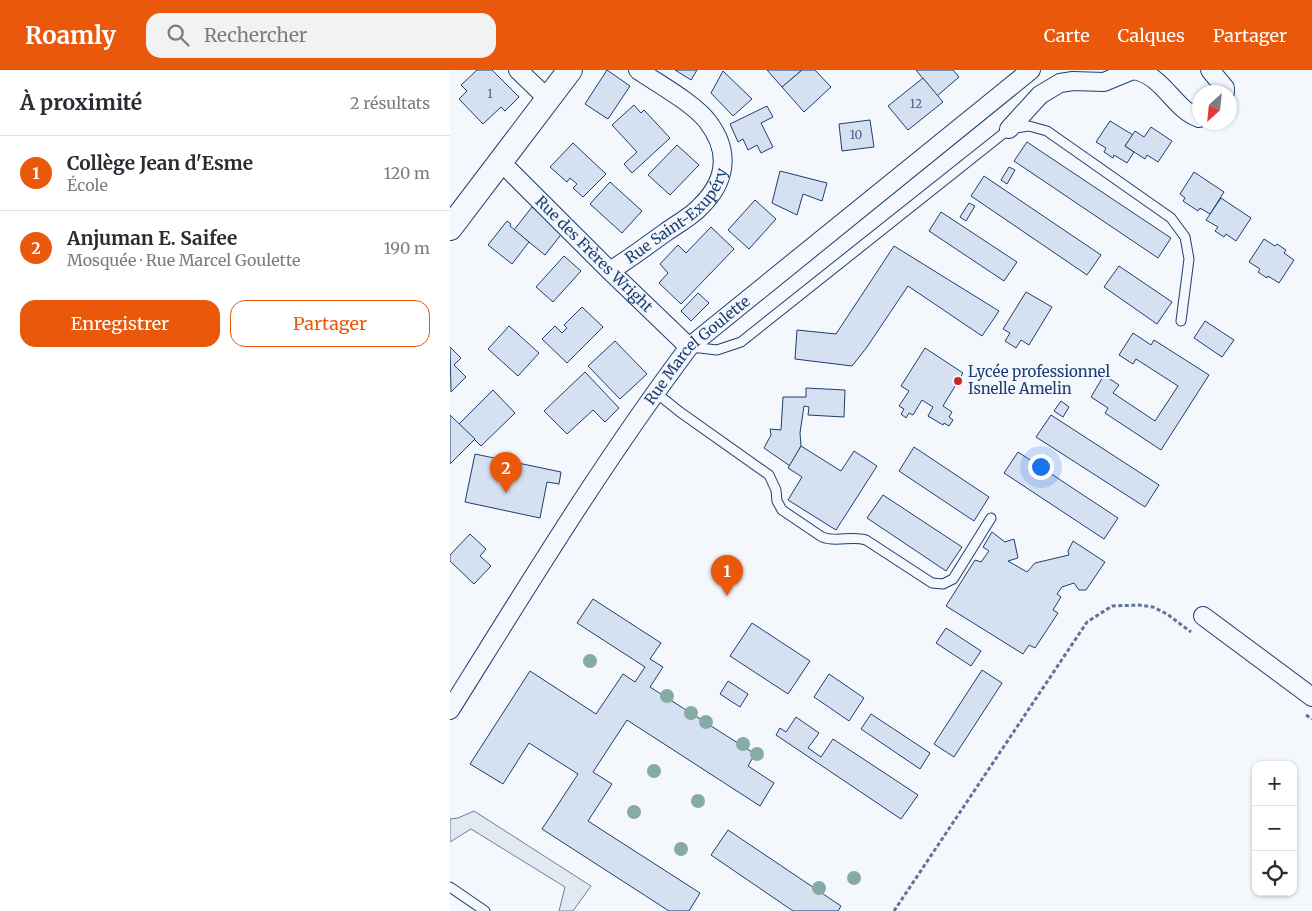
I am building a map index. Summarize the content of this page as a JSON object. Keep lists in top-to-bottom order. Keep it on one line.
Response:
{"streets":{"street":["Rue Saint-Exupéry","Rue des Frères Wright","Rue Marcel Goulette"]},"crossings":[["Rue Saint-Exupéry","Rue des Frères Wright"],["Rue des Frères Wright","Rue Marcel Goulette"]],"places":["Lycée professionnel Isnelle Amelin"],"house_numbers":["1","12","10"],"north":"bottom left","page":{"header":"Roamly","search":"Rechercher","nav":["Carte","Calques","Partager"],"heading":["À proximité","2 résultats"],"list":[{"mark":"1","name":"Collège Jean d'Esme","note":"École","value":"120 m"},{"mark":"2","name":"Anjuman E. Saifee","note":"Mosquée · Rue Marcel Goulette","value":"190 m"}],"buttons":["Enregistrer","Partager"],"pins":["2","1"],"map_buttons":["+","−"]}}
